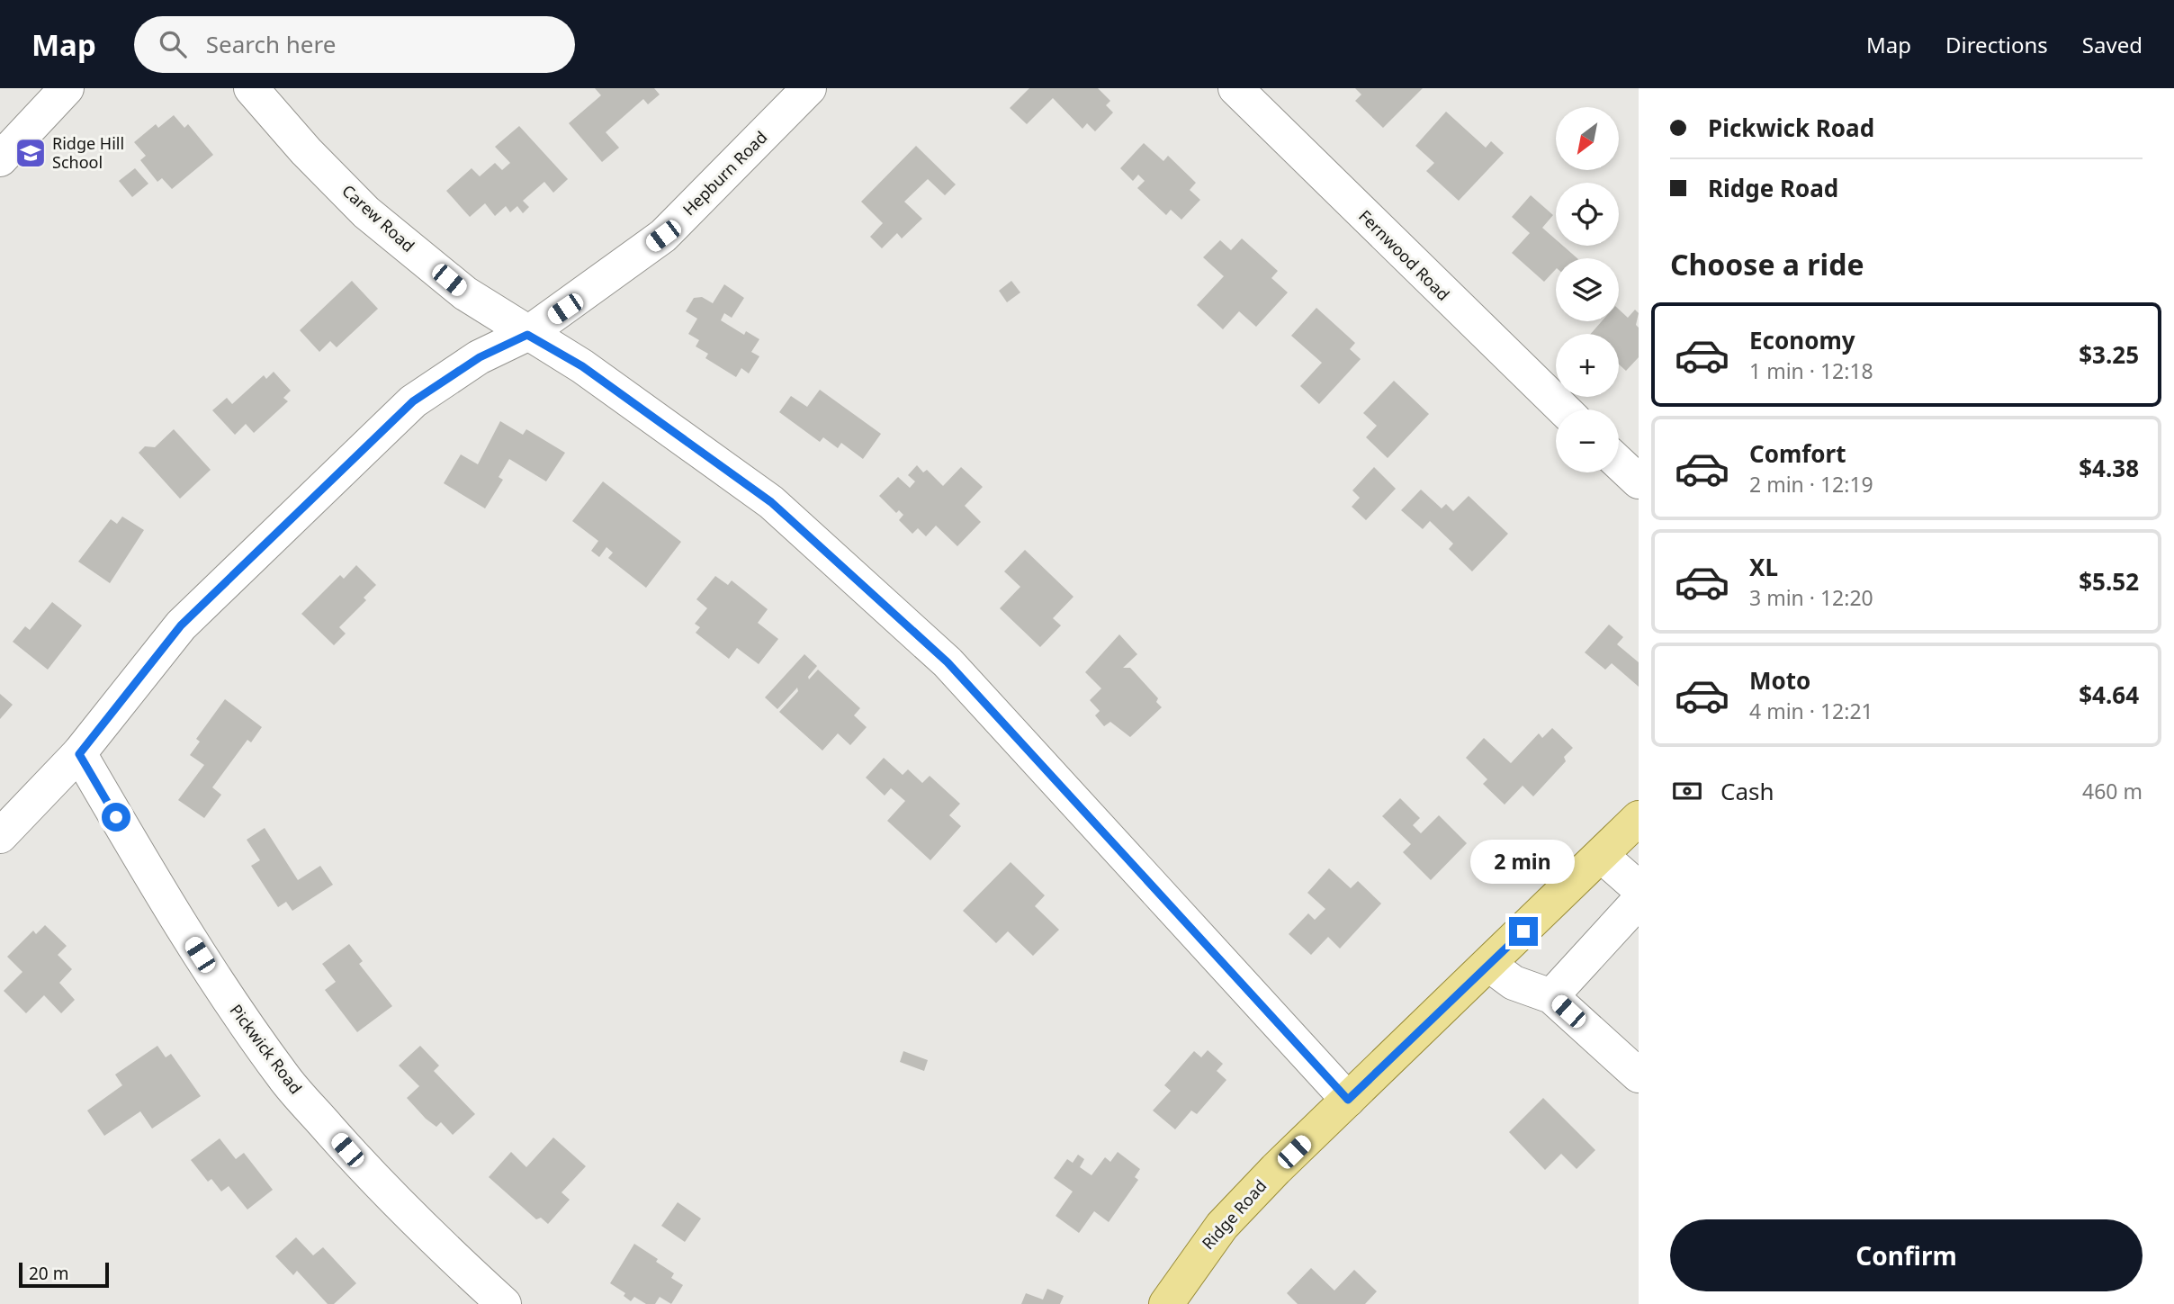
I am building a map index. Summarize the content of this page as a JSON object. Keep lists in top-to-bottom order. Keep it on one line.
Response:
{"streets":{"main road":["Ridge Road"],"street":["Hepburn Road","Carew Road","Fernwood Road","Pickwick Road"]},"crossings":[["Hepburn Road","Carew Road"],["Hepburn Road","Pickwick Road"],["Carew Road","Ridge Road"]],"places":{"school or university":["Ridge Hill School"]},"scale_bar":"20 m","north":"bottom left","page":{"header":"Map","search":"Search here","nav":["Map","Directions","Saved"],"banner":["Pickwick Road","Ridge Road"],"map_buttons":["+","−"],"heading":"Choose a ride","list":[{"name":"Economy","note":"1 min · 12:18","value":"$3.25"},{"name":"Comfort","note":"2 min · 12:19","value":"$4.38"},{"name":"XL","note":"3 min · 12:20","value":"$5.52"},{"name":"Moto","note":"4 min · 12:21","value":"$4.64"}],"pay":["Cash","460 m"],"bubble":"2 min","buttons":"Confirm","scale":"20 m"}}
